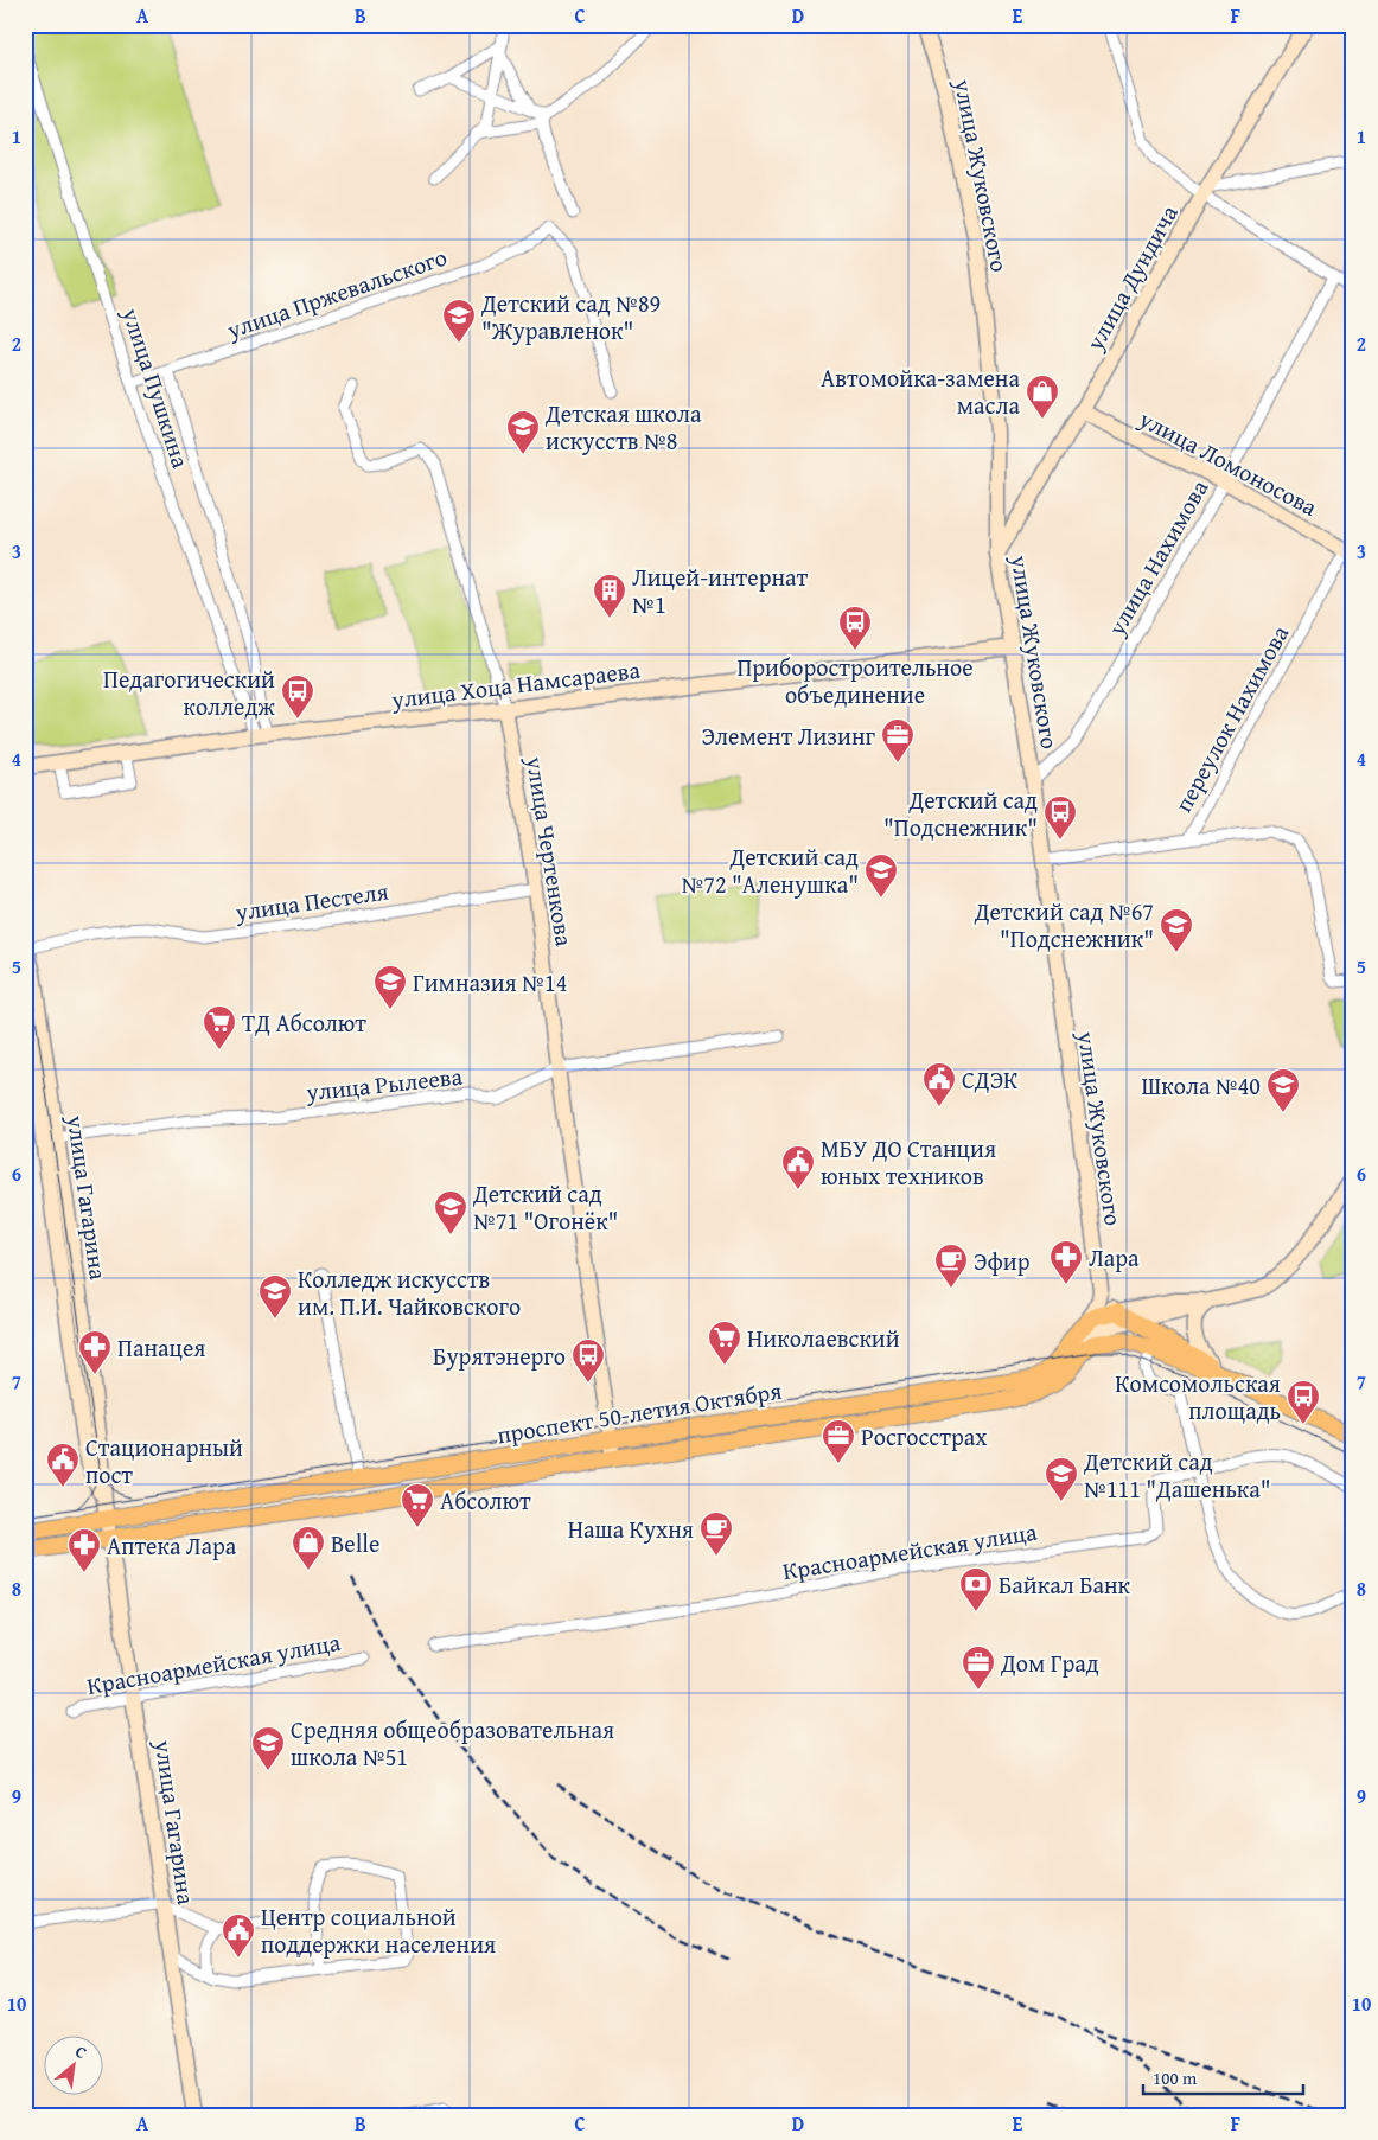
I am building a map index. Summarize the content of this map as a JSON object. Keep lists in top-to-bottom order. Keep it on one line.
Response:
{"streets":{"main road":["проспект 50-летия Октября"],"street":["улица Жуковского","улица Дундича","улица Пржевальского","улица Пушкина","улица Ломоносова","улица Нахимова","улица Хоца Намсараева","переулок Нахимова","улица Чертенкова","улица Пестеля","улица Рылеева","улица Гагарина","Красноармейская улица"]},"crossings":[["улица Жуковского","улица Дундича"],["улица Жуковского","улица Нахимова"],["улица Жуковского","улица Хоца Намсараева"],["улица Жуковского","переулок Нахимова"],["улица Дундича","улица Ломоносова"],["улица Пржевальского","улица Пушкина"],["улица Пушкина","улица Хоца Намсараева"],["улица Ломоносова","улица Нахимова"],["улица Ломоносова","переулок Нахимова"],["улица Хоца Намсараева","улица Чертенкова"],["улица Чертенкова","улица Пестеля"],["улица Чертенкова","улица Рылеева"],["улица Чертенкова","проспект 50-летия Октября"],["улица Пестеля","улица Гагарина"],["улица Рылеева","улица Гагарина"],["улица Гагарина","проспект 50-летия Октября"],["улица Гагарина","Красноармейская улица"]],"places":{"school or university":["Детский сад №89 \"Журавленок\"","Детская школа искусств №8","Детский сад №72 \"Аленушка\"","Детский сад №67 \"Подснежник\"","Гимназия №14","Школа №40","Детский сад №71 \"Огонёк\"","Колледж искусств им. П.И. Чайковского","Детский сад №111 \"Дашенька\"","Средняя общеобразовательная школа №51"],"shop":["Автомойка-замена масла","Belle"],"building":["Лицей-интернат №1"],"bus stop":["Приборостроительное объединение","Педагогический колледж","Детский сад \"Подснежник\"","Бурятэнерго","Комсомольская площадь"],"office":["Элемент Лизинг","Росгосстрах","Дом Град"],"supermarket":["ТД Абсолют","Николаевский","Абсолют"],"public building":["СДЭК","МБУ ДО Станция юных техников","Стационарный пост","Центр социальной поддержки населения"],"pharmacy":["Лара","Панацея","Аптека Лара"],"cafe":["Эфир","Наша Кухня"],"bank":["Байкал Банк"]},"scale_bar":"100 m","north":"top right","grid":{"columns":["A","B","C","D","E","F"],"rows":["1","2","3","4","5","6","7","8","9","10"]}}
